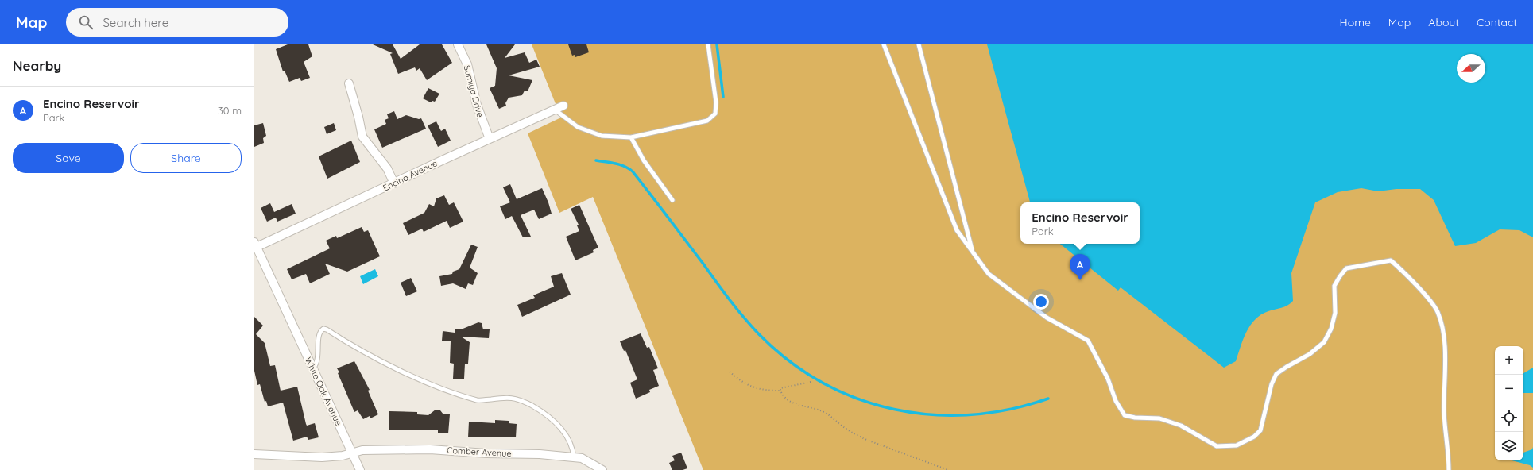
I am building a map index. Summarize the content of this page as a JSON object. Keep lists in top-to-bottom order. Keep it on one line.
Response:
{"streets":{"street":["Sumiya Drive","Encino Avenue","White Oak Avenue","Comber Avenue"]},"crossings":[["Sumiya Drive","Encino Avenue"],["Encino Avenue","White Oak Avenue"],["White Oak Avenue","Comber Avenue"]],"north":"left","page":{"header":"Map","search":"Search here","nav":["Home","Map","About","Contact"],"heading":"Nearby","list":[{"mark":"A","name":"Encino Reservoir","note":"Park","value":"30 m"}],"buttons":["Save","Share"],"popup":["Encino Reservoir","Park"],"pins":"A","map_buttons":["+","−"]}}
